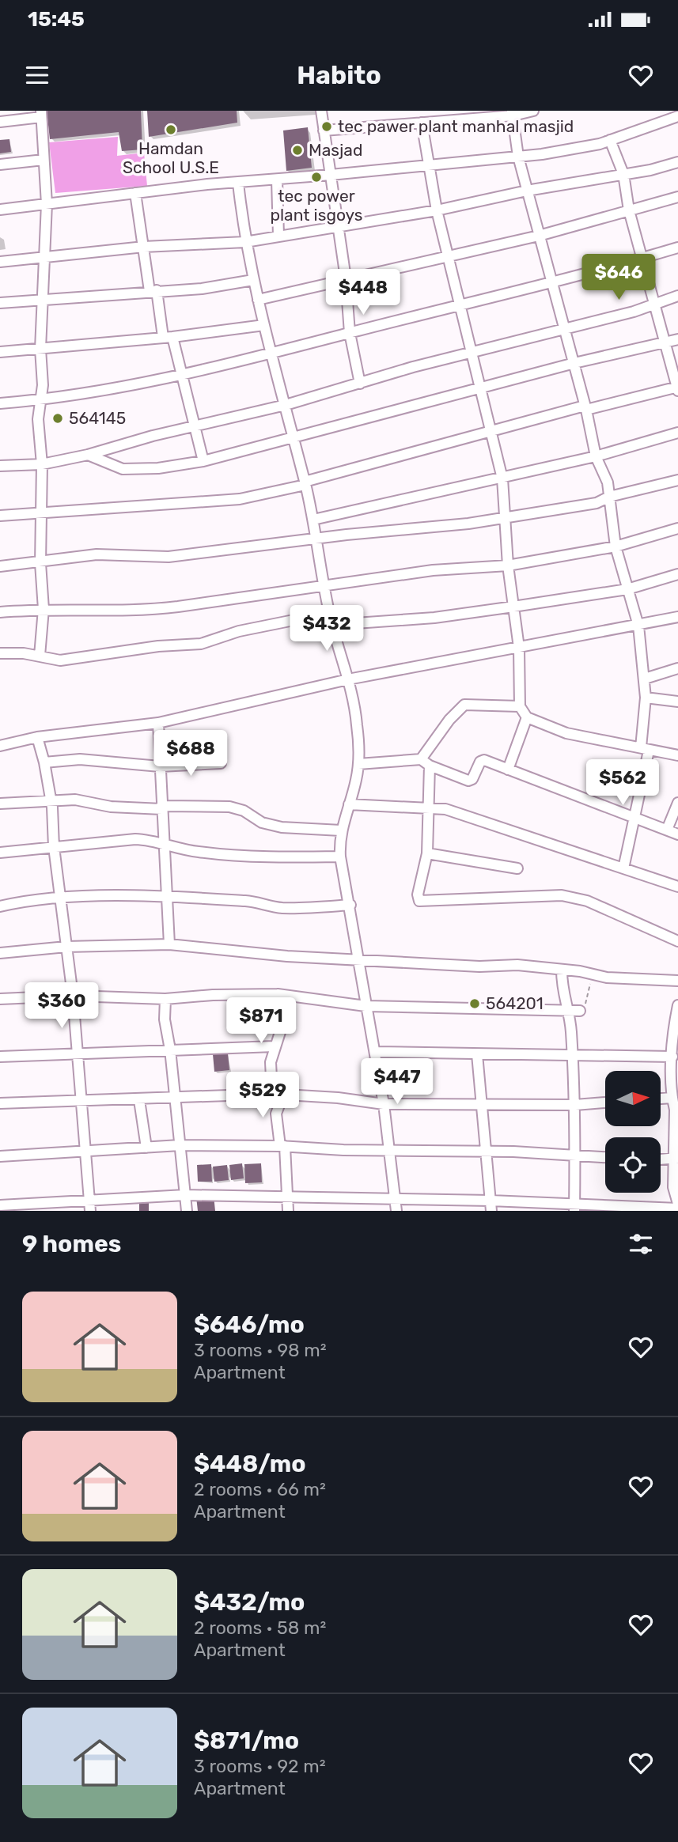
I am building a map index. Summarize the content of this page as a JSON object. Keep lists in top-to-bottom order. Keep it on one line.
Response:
{"places":["tec pawer plant manhal masjid","Hamdan School U.S.E","Masjad","tec power plant isgoys","564145","564201"],"north":"right","page":{"status":"15:45","header":"Habito","price":["$646","$448","$432","$688","$562","$360","$871","$447","$529"],"heading":"9 homes","list":[{"name":"$646/mo","note":"3 rooms · 98 m² · Apartment"},{"name":"$448/mo","note":"2 rooms · 66 m² · Apartment"},{"name":"$432/mo","note":"2 rooms · 58 m² · Apartment"},{"name":"$871/mo","note":"3 rooms · 92 m² · Apartment"}]}}
